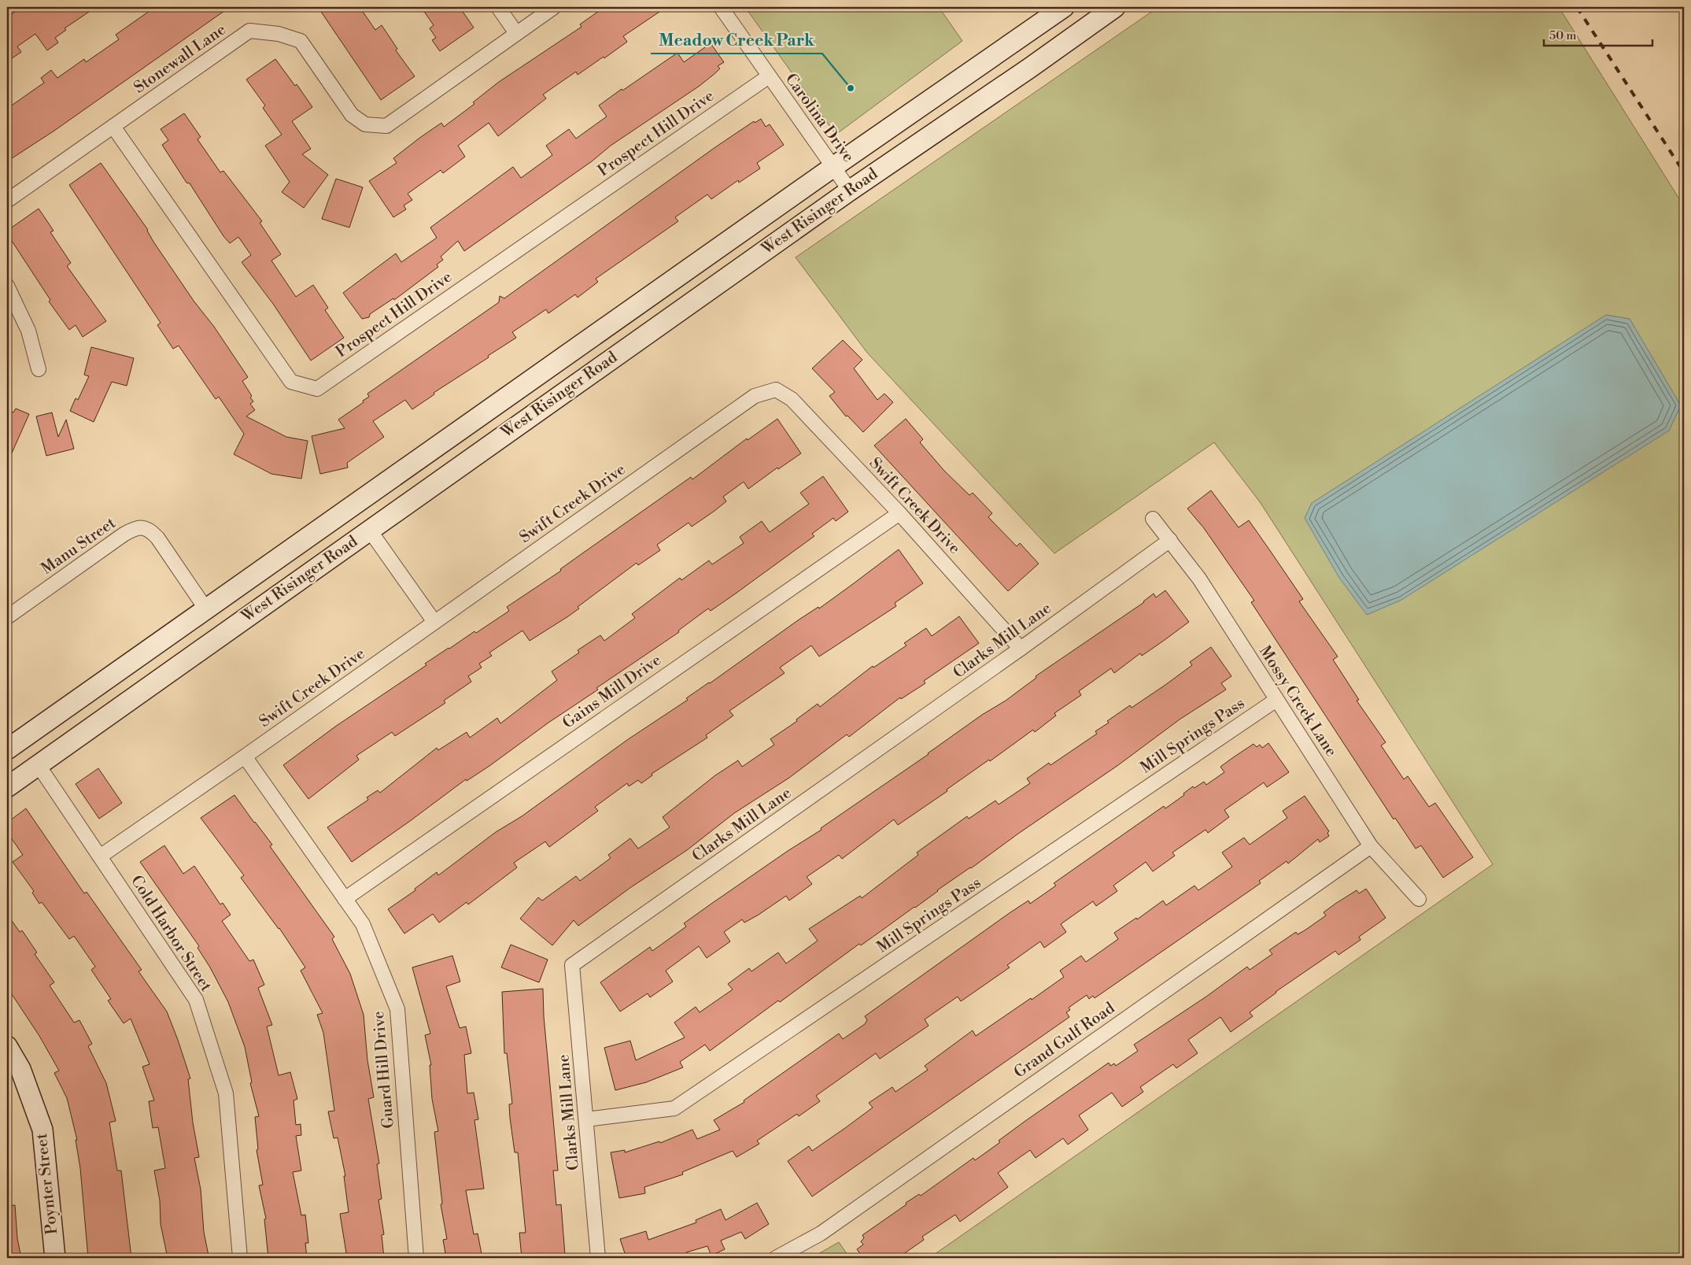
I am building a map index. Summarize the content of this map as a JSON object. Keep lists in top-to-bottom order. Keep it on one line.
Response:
{"streets":{"main road":["West Risinger Road","Poynter Street"],"street":["Stonewall Lane","Carolina Drive","Prospect Hill Drive","Swift Creek Drive","Manu Street","Clarks Mill Lane","Gains Mill Drive","Mossy Creek Lane","Mill Springs Pass","Cold Harbor Street","Grand Gulf Road","Guard Hill Drive"]},"crossings":[["Stonewall Lane","Prospect Hill Drive"],["Carolina Drive","Prospect Hill Drive"],["Carolina Drive","West Risinger Road"],["West Risinger Road","Manu Street"],["West Risinger Road","Cold Harbor Street"],["Swift Creek Drive","Clarks Mill Lane"],["Swift Creek Drive","Gains Mill Drive"],["Swift Creek Drive","Cold Harbor Street"],["Swift Creek Drive","Guard Hill Drive"],["Clarks Mill Lane","Mossy Creek Lane"],["Clarks Mill Lane","Mill Springs Pass"],["Gains Mill Drive","Guard Hill Drive"],["Mossy Creek Lane","Mill Springs Pass"],["Mossy Creek Lane","Grand Gulf Road"]],"places":["Meadow Creek Park"],"scale_bar":"50 m"}
